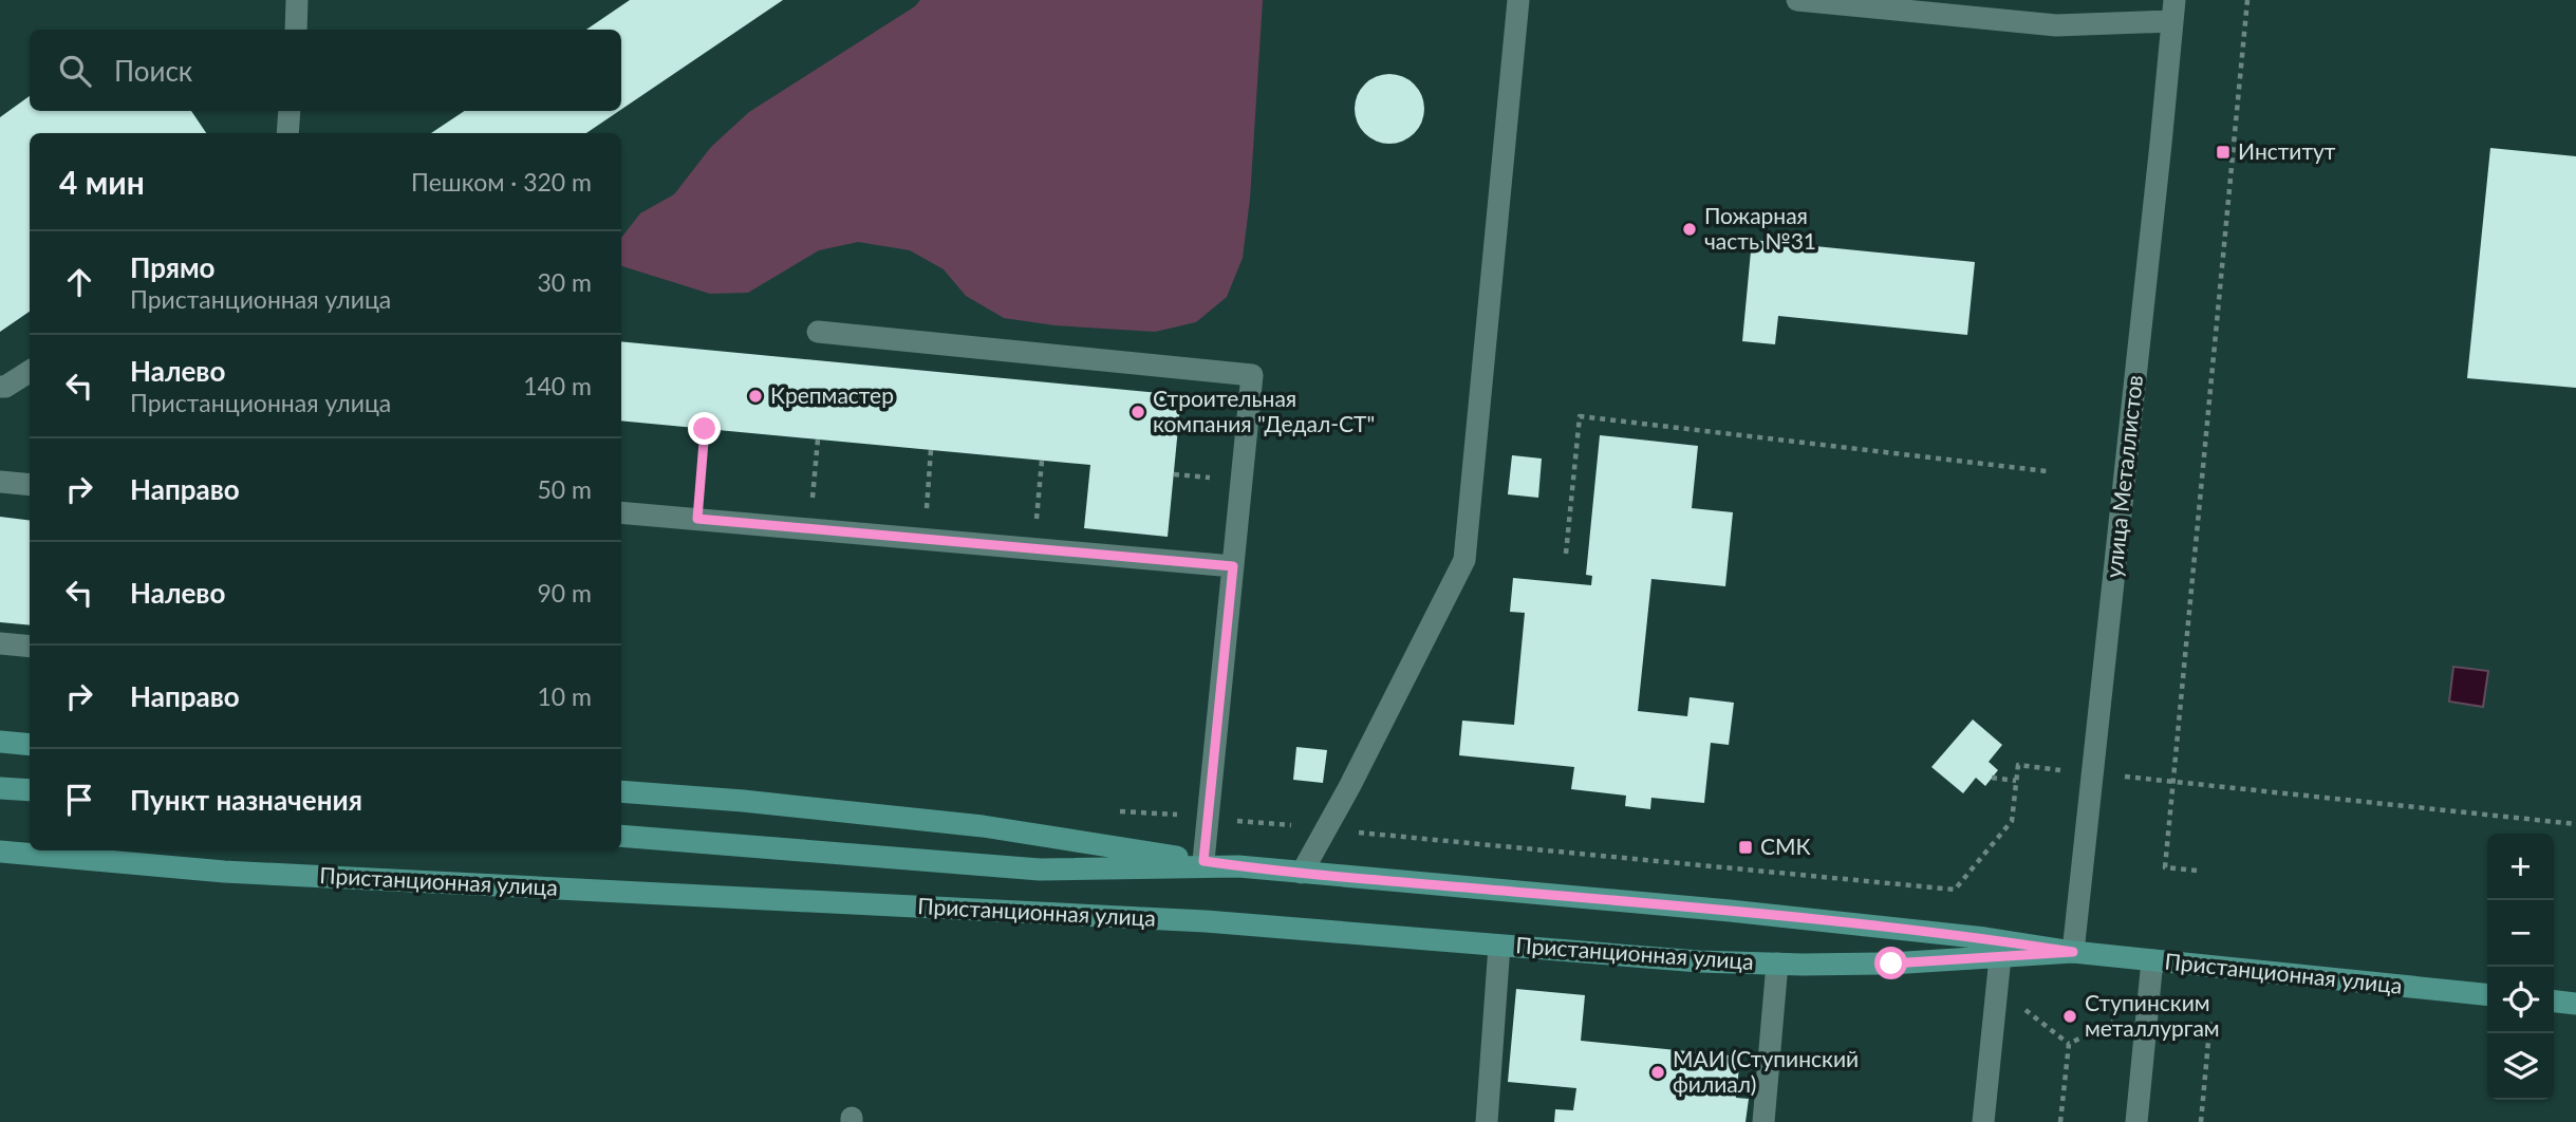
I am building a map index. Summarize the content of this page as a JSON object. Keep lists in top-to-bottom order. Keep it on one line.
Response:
{"streets":{"main road":["Пристанционная улица"],"street":["улица Металлистов"]},"crossings":[["улица Металлистов","Пристанционная улица"]],"places":{"transit":["Институт","СМК"],"other":["Пожарная часть №31","Крепмастер","Строительная компания \"Дедал-СТ\"","Ступинским металлургам","МАИ (Ступинский филиал)"]},"page":{"search":"Поиск","heading":["4 мин","Пешком · 320 m"],"list":[["Прямо","Пристанционная улица","30 m"],["Налево","Пристанционная улица","140 m"],["Направо","50 m"],["Налево","90 m"],["Направо","10 m"],"Пункт назначения"],"map_buttons":["+","−"]}}
